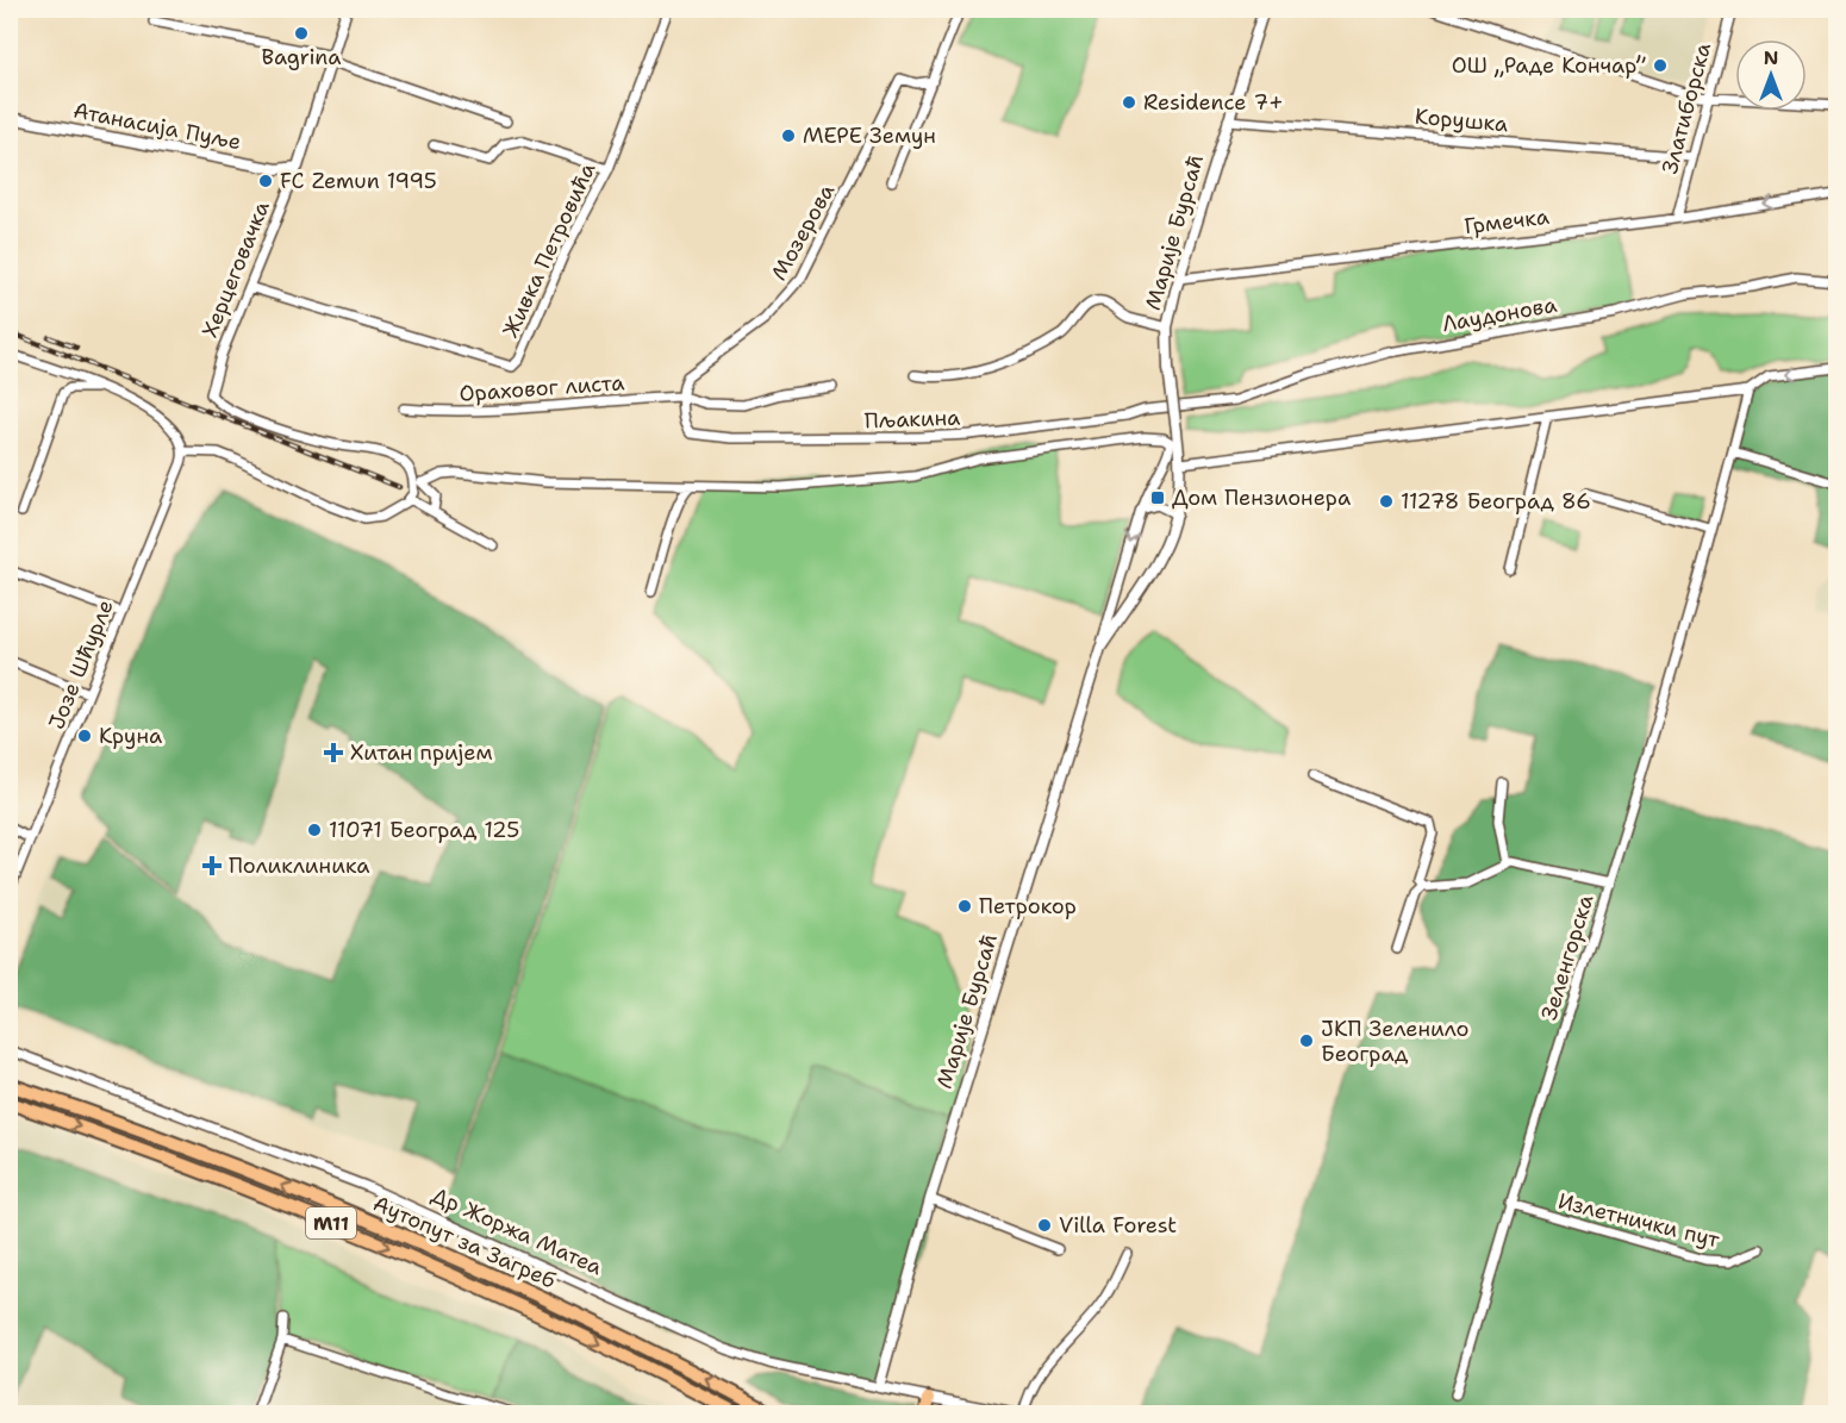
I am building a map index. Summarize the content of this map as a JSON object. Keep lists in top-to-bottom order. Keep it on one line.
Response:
{"streets":{"highway":["M11","Аутопут за Загреб"],"street":["Златиборска","Корушка","Атанасија Пуље","Грмечка","Мозерова","Марије Бурсаћ","Живка Петровића","Херцеговачка","Лаудонова","Ораховог листа","Пљакина","Јозе Шћурле","Зеленгорска","Излетнички пут","Др Жоржа Матеа"]},"crossings":[["Златиборска","Корушка"],["Златиборска","Грмечка"],["Корушка","Марије Бурсаћ"],["Атанасија Пуље","Херцеговачка"],["Грмечка","Марије Бурсаћ"],["Мозерова","Ораховог листа"],["Мозерова","Пљакина"],["Марије Бурсаћ","Др Жоржа Матеа"],["Живка Петровића","Херцеговачка"],["Лаудонова","Пљакина"],["Ораховог листа","Пљакина"],["Зеленгорска","Излетнички пут"]],"places":{"other":["Bagrina","ОШ „Раде Кончар”","Residence 7+","МЕРЕ Земун","FC Zemun 1995","11278 Београд 86","Круна","11071 Београд 125","Петрокор","ЈКП Зеленило Београд","Villa Forest"],"transit":["Дом Пензионера"],"health":["Хитан пријем","Поликлиника"]},"north":"top"}
